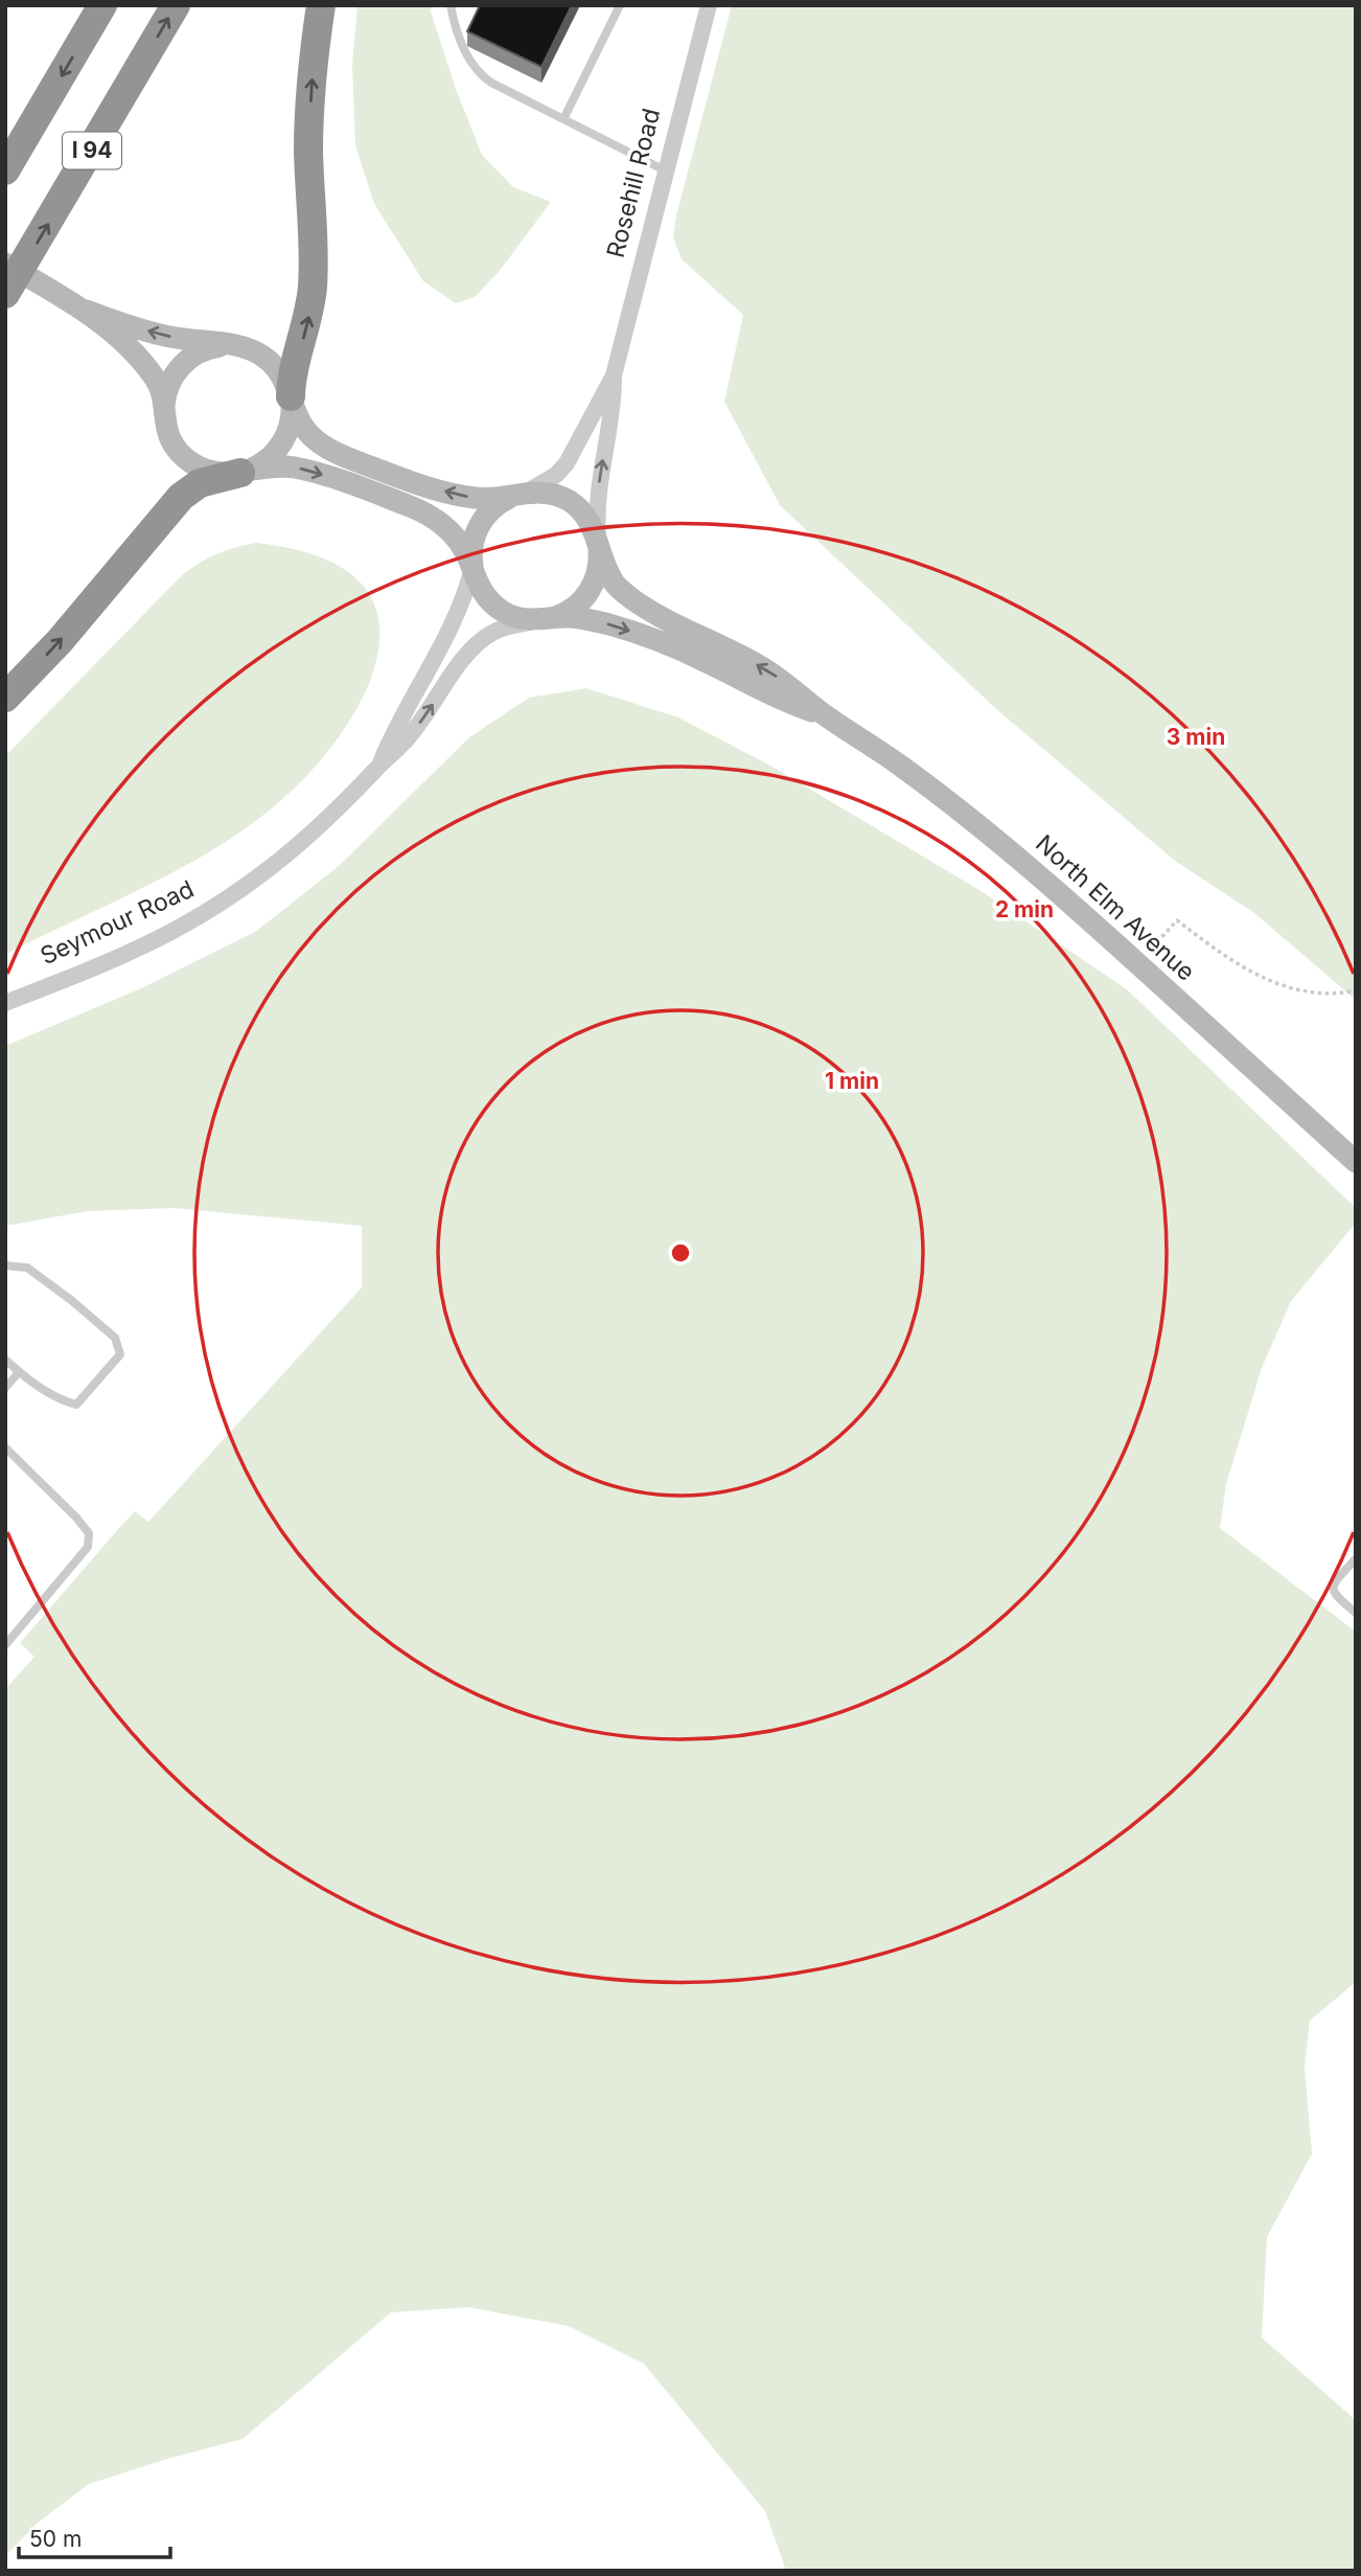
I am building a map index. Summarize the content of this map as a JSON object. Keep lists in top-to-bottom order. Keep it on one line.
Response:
{"streets":{"highway":["I 94"],"main road":["Rosehill Road","North Elm Avenue","Seymour Road"]},"crossings":[["Rosehill Road","North Elm Avenue"],["Rosehill Road","Seymour Road"],["North Elm Avenue","Seymour Road"]],"scale_bar":"50 m","rings":["3 min","2 min","1 min"]}
